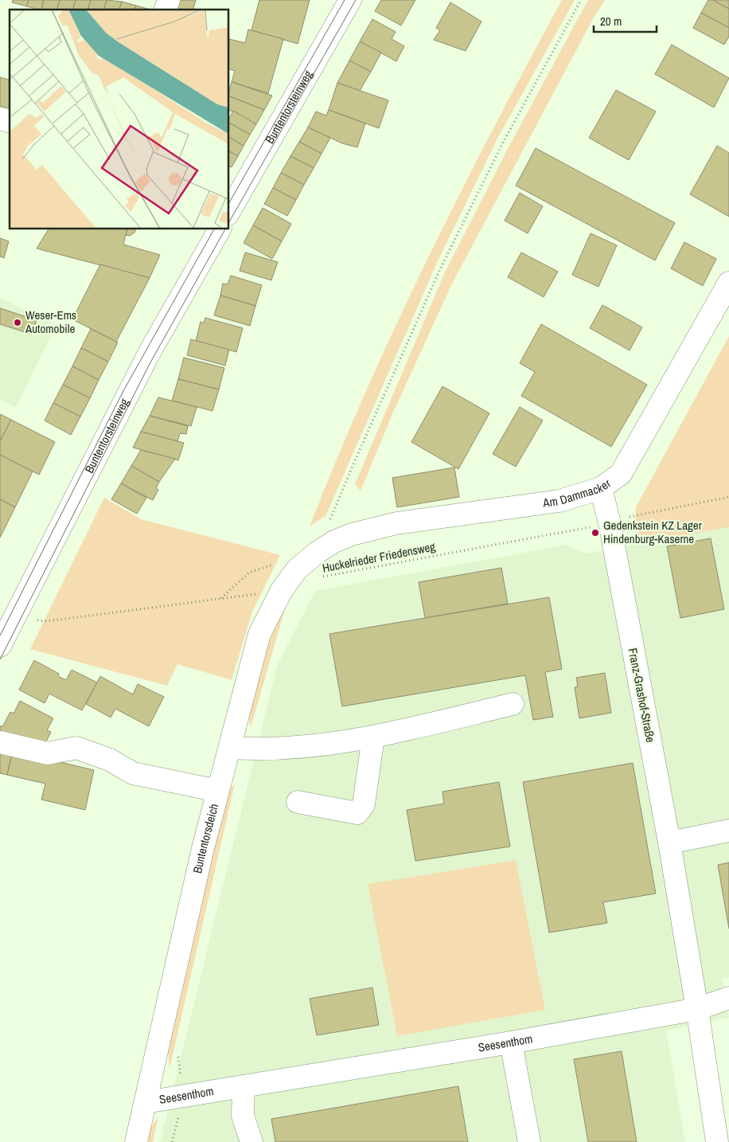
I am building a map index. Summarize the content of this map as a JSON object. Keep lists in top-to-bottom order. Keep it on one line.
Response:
{"streets":{"street":["Buntentorsteinweg","Am Dammacker","Franz-Grashof-Straße","Buntentorsdeich","Seesenthom"],"path":["Huckelrieder Friedensweg"]},"crossings":[["Am Dammacker","Franz-Grashof-Straße"],["Am Dammacker","Buntentorsdeich"],["Huckelrieder Friedensweg","Franz-Grashof-Straße"],["Buntentorsdeich","Seesenthom"]],"places":["Weser-Ems Automobile","Gedenkstein KZ Lager Hindenburg-Kaserne"],"scale_bar":"20 m"}
